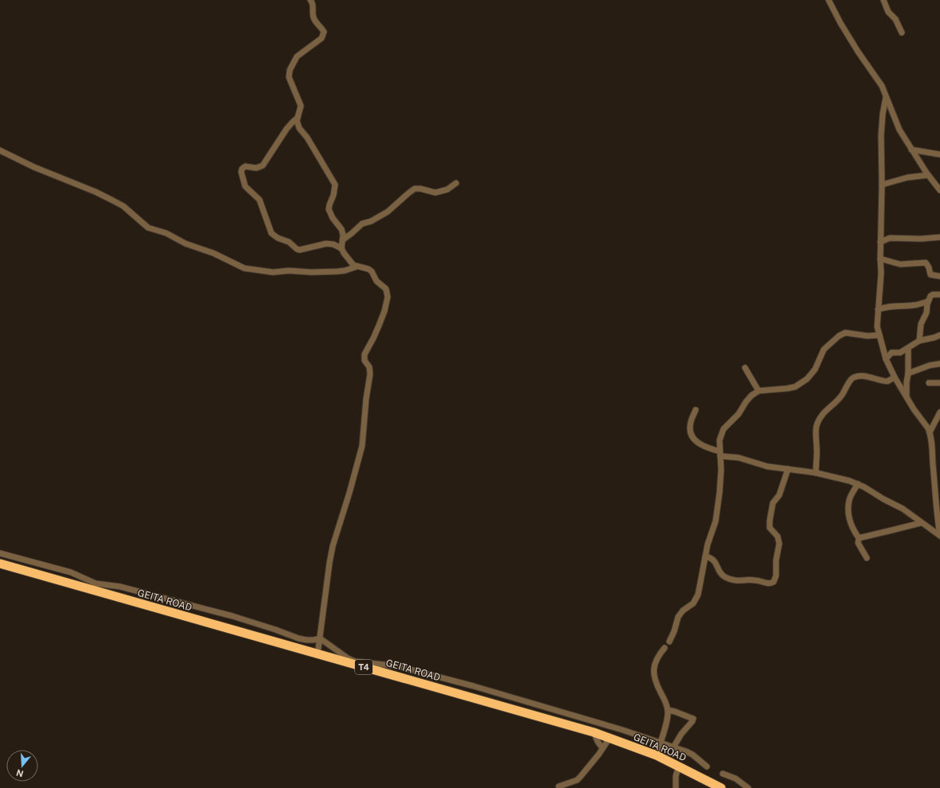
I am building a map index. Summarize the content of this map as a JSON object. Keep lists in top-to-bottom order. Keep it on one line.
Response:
{"streets":{"highway":["GEITA ROAD","T4"]},"north":"bottom"}
